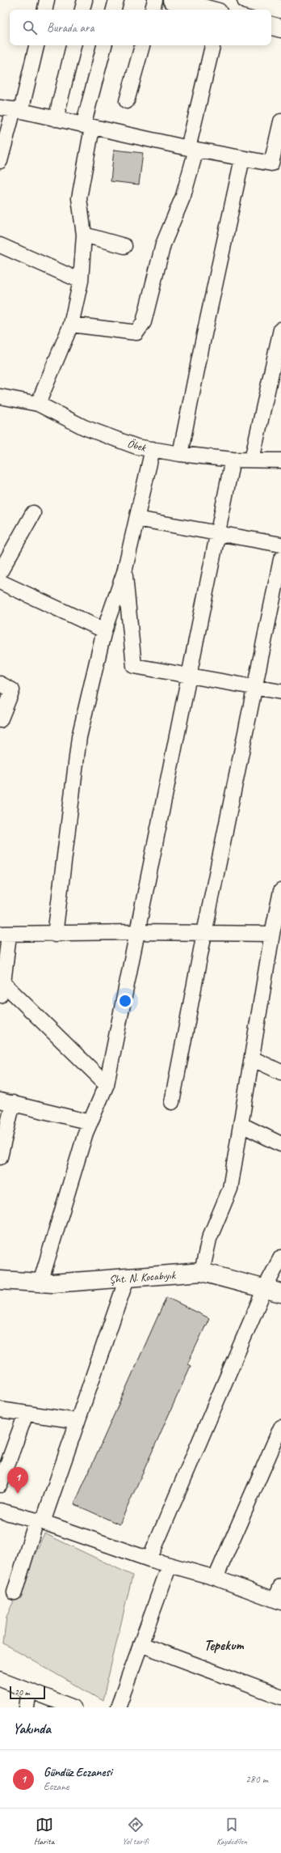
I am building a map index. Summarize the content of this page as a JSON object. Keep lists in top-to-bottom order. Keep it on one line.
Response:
{"streets":{"street":["Öbek","Şht. N. Kocabıyık"]},"districts":["Tepekum"],"scale_bar":"20 m","page":{"search":"Burada ara","pins":"1","scale":"20 m","heading":"Yakında","list":[{"mark":"1","name":"Gündüz Eczanesi","note":"Eczane","value":"280 m"}],"nav":["Harita","Yol tarifi","Kaydedilen"]}}
